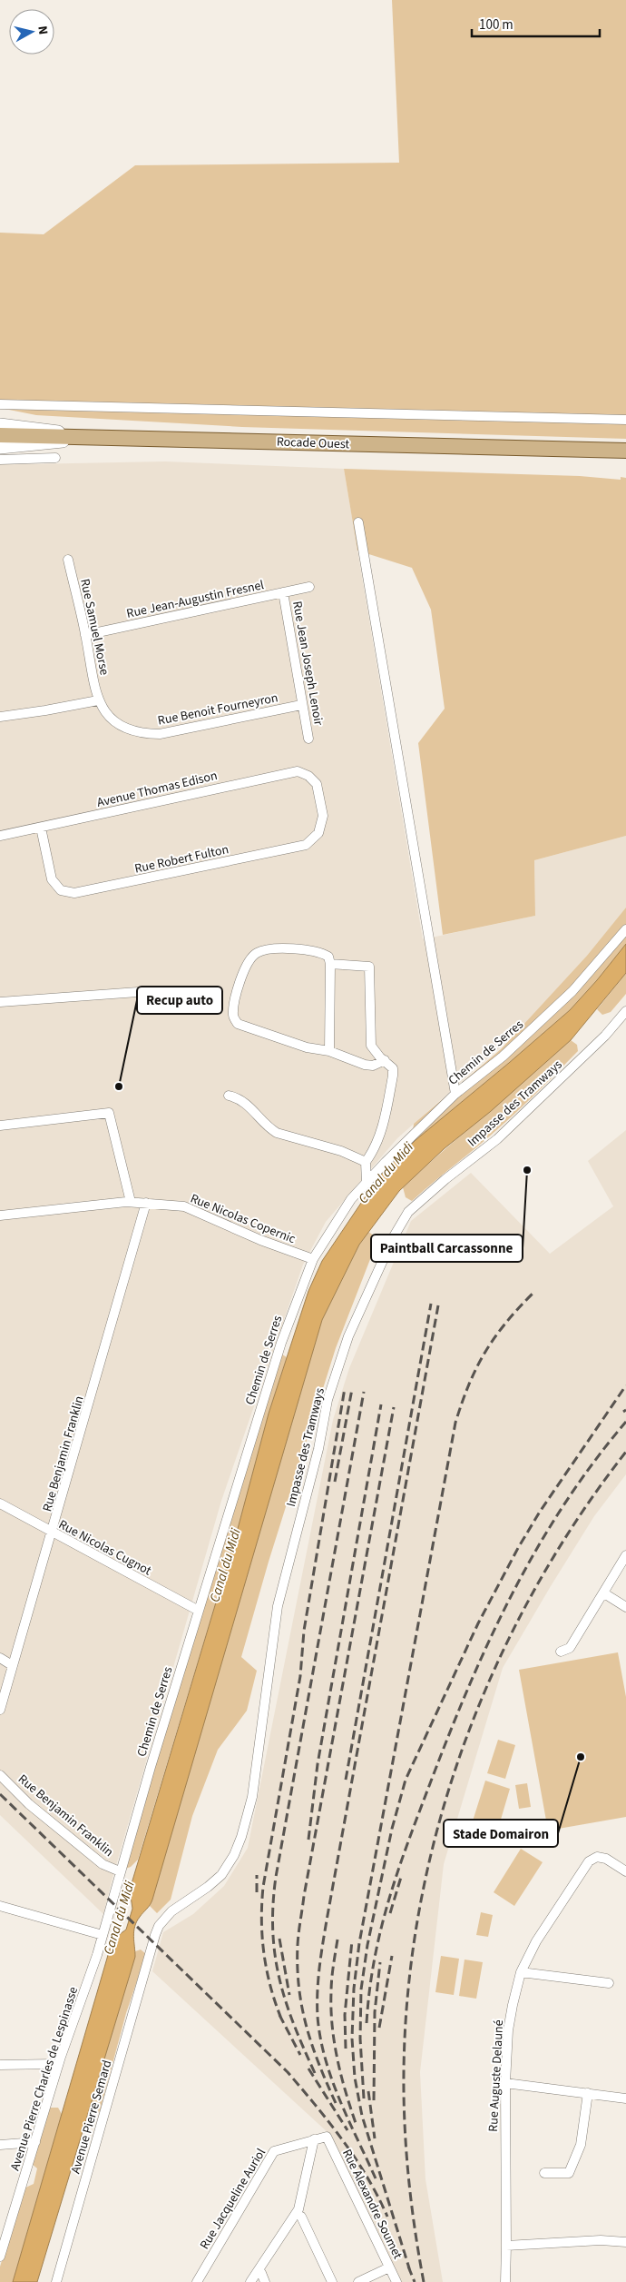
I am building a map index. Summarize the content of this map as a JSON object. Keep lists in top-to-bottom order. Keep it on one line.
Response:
{"streets":{"main road":["Rocade Ouest"],"street":["Rue Jean-Augustin Fresnel","Rue Samuel Morse","Rue Jean Joseph Lenoir","Rue Benoit Fourneyron","Avenue Thomas Edison","Rue Robert Fulton","Chemin de Serres","Impasse des Tramways","Rue Nicolas Copernic","Rue Benjamin Franklin","Rue Nicolas Cugnot","Rue Auguste Delauné","Avenue Pierre Charles de Lespinasse","Avenue Pierre Semard","Rue Jacqueline Auriol","Rue Alexandre Soumet"]},"crossings":[["Rue Jean-Augustin Fresnel","Rue Samuel Morse"],["Rue Jean-Augustin Fresnel","Rue Jean Joseph Lenoir"],["Rue Samuel Morse","Rue Benoit Fourneyron"],["Rue Jean Joseph Lenoir","Rue Benoit Fourneyron"],["Avenue Thomas Edison","Rue Robert Fulton"],["Chemin de Serres","Rue Nicolas Copernic"],["Chemin de Serres","Rue Benjamin Franklin"],["Chemin de Serres","Rue Nicolas Cugnot"],["Chemin de Serres","Avenue Pierre Charles de Lespinasse"],["Impasse des Tramways","Avenue Pierre Semard"],["Rue Nicolas Copernic","Rue Benjamin Franklin"],["Rue Benjamin Franklin","Rue Nicolas Cugnot"],["Rue Jacqueline Auriol","Rue Alexandre Soumet"]],"water":["Canal du Midi"],"places":["Recup auto","Paintball Carcassonne","Stade Domairon"],"scale_bar":"100 m","north":"right"}
